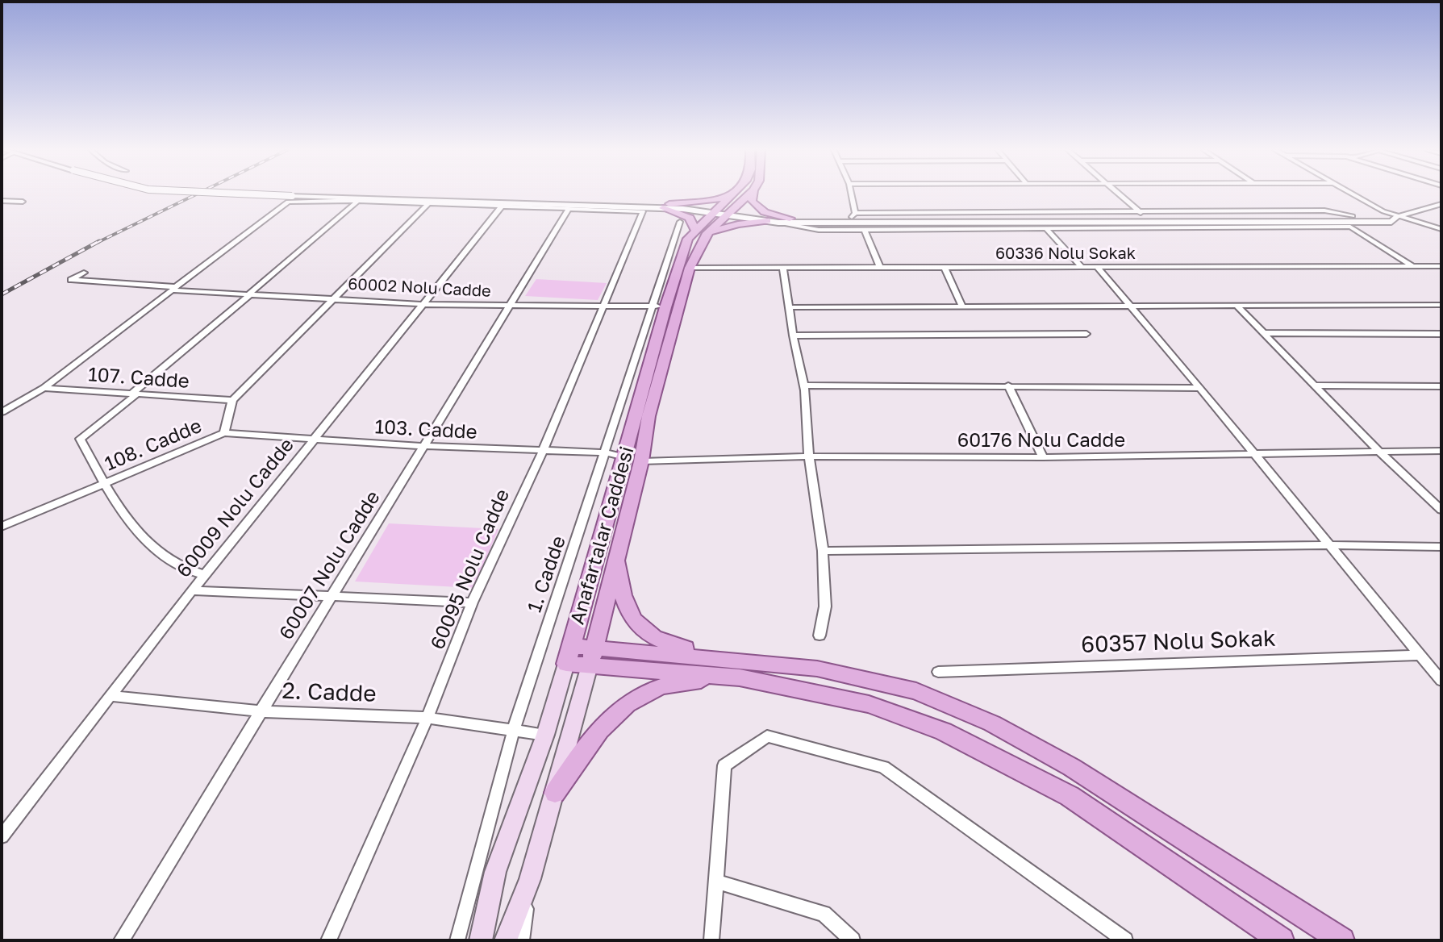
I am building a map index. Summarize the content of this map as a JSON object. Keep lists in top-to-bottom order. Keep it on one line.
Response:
{"streets":{"main road":["Anafartalar Caddesi"],"street":["60336 Nolu Sokak","60002 Nolu Cadde","107. Cadde","103. Cadde","60176 Nolu Cadde","108. Cadde","60009 Nolu Cadde","60007 Nolu Cadde","60095 Nolu Cadde","1. Cadde","60357 Nolu Sokak","2. Cadde"]},"crossings":[["60336 Nolu Sokak","Anafartalar Caddesi"],["60002 Nolu Cadde","60009 Nolu Cadde"],["60002 Nolu Cadde","Anafartalar Caddesi"],["60002 Nolu Cadde","60007 Nolu Cadde"],["60002 Nolu Cadde","60095 Nolu Cadde"],["60002 Nolu Cadde","1. Cadde"],["107. Cadde","108. Cadde"],["103. Cadde","108. Cadde"],["103. Cadde","60009 Nolu Cadde"],["103. Cadde","Anafartalar Caddesi"],["103. Cadde","60007 Nolu Cadde"],["103. Cadde","60095 Nolu Cadde"],["103. Cadde","1. Cadde"],["60176 Nolu Cadde","Anafartalar Caddesi"],["60009 Nolu Cadde","2. Cadde"],["Anafartalar Caddesi","1. Cadde"],["Anafartalar Caddesi","2. Cadde"],["60007 Nolu Cadde","60095 Nolu Cadde"],["60007 Nolu Cadde","2. Cadde"],["60095 Nolu Cadde","2. Cadde"],["1. Cadde","2. Cadde"]]}
